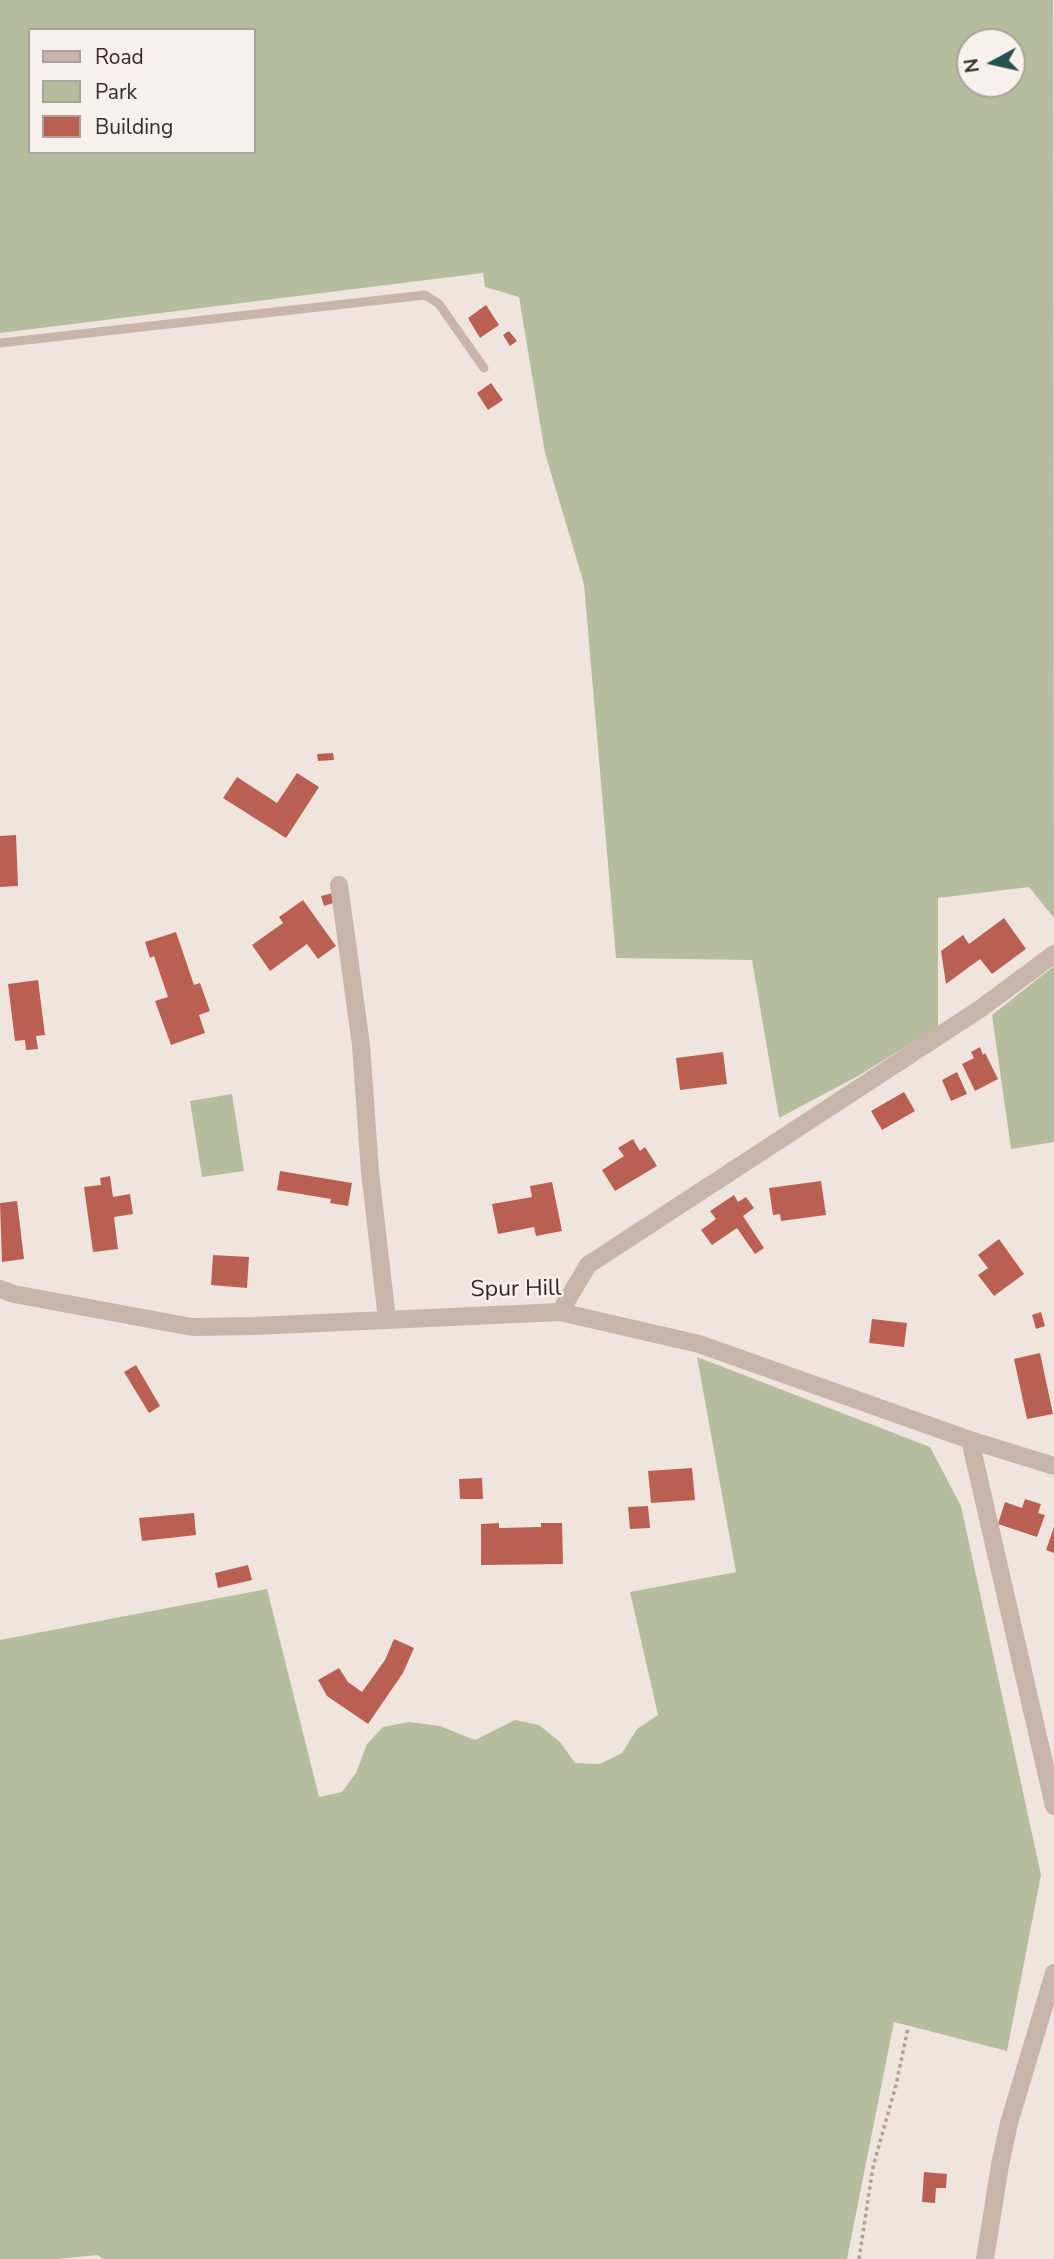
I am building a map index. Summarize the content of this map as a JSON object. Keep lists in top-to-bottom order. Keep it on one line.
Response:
{"streets":{"street":["Spur Hill"]},"legend":["Road","Park","Building"],"north":"left"}
